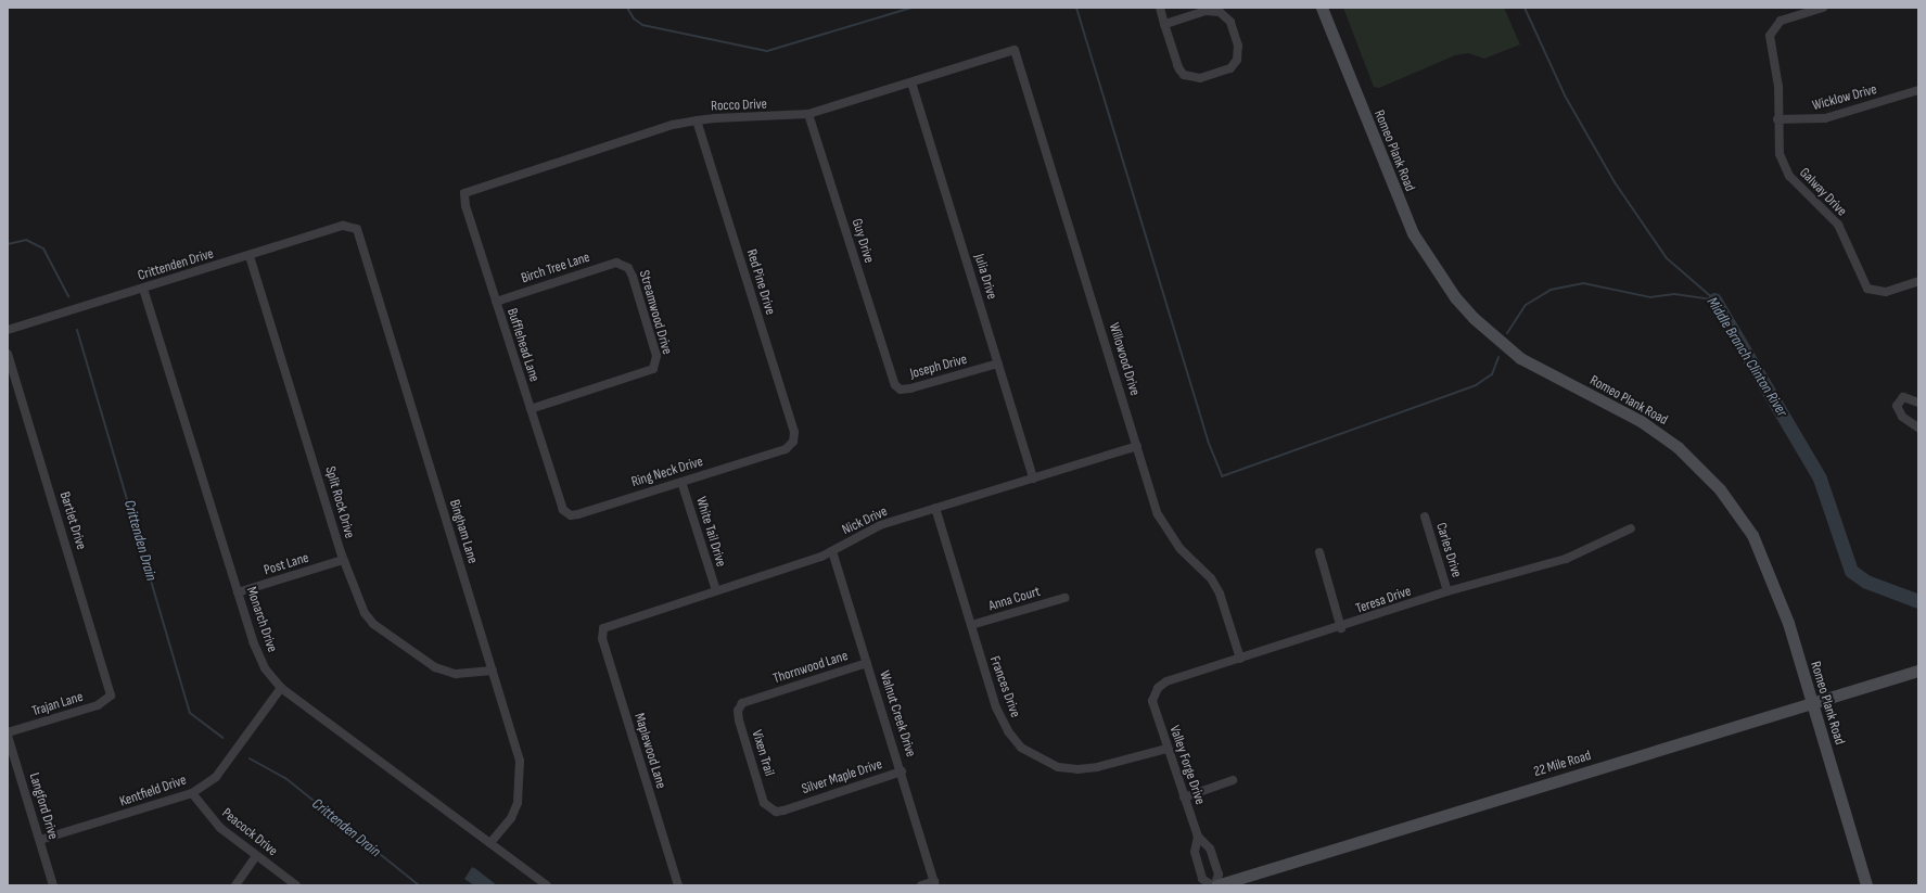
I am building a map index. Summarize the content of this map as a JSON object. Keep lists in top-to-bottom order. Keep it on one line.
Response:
{"streets":{"main road":["Romeo Plank Road","22 Mile Road"],"street":["Wicklow Drive","Rocco Drive","Galway Drive","Guy Drive","Crittenden Drive","Birch Tree Lane","Julia Drive","Red Pine Drive","Streamwood Drive","Bufflehead Lane","Willowood Drive","Joseph Drive","Ring Neck Drive","Split Rock Drive","Bartlet Drive","Nick Drive","Bingham Lane","White Tail Drive","Carles Drive","Post Lane","Anna Court","Teresa Drive","Monarch Drive","Thornwood Lane","Frances Drive","Trajan Lane","Walnut Creek Drive","Maplewood Lane","Vixen Trail","Valley Forge Drive","Silver Maple Drive","Kentfield Drive","Langford Drive","Peacock Drive"]},"crossings":[["Wicklow Drive","Galway Drive"],["Rocco Drive","Guy Drive"],["Rocco Drive","Julia Drive"],["Rocco Drive","Red Pine Drive"],["Rocco Drive","Bufflehead Lane"],["Rocco Drive","Willowood Drive"],["Romeo Plank Road","22 Mile Road"],["Guy Drive","Joseph Drive"],["Crittenden Drive","Split Rock Drive"],["Crittenden Drive","Bingham Lane"],["Crittenden Drive","Monarch Drive"],["Birch Tree Lane","Streamwood Drive"],["Birch Tree Lane","Bufflehead Lane"],["Julia Drive","Joseph Drive"],["Julia Drive","Nick Drive"],["Red Pine Drive","Ring Neck Drive"],["Streamwood Drive","Bufflehead Lane"],["Bufflehead Lane","Ring Neck Drive"],["Willowood Drive","Nick Drive"],["Willowood Drive","Teresa Drive"],["Ring Neck Drive","White Tail Drive"],["Split Rock Drive","Bingham Lane"],["Split Rock Drive","Post Lane"],["Bartlet Drive","Trajan Lane"],["Nick Drive","White Tail Drive"],["Nick Drive","Frances Drive"],["Nick Drive","Walnut Creek Drive"],["Nick Drive","Maplewood Lane"],["Bingham Lane","Monarch Drive"],["Carles Drive","Teresa Drive"],["Post Lane","Monarch Drive"],["Anna Court","Frances Drive"],["Teresa Drive","Valley Forge Drive"],["Monarch Drive","Kentfield Drive"],["Thornwood Lane","Walnut Creek Drive"],["Thornwood Lane","Vixen Trail"],["Frances Drive","Valley Forge Drive"],["Trajan Lane","Langford Drive"],["Walnut Creek Drive","Silver Maple Drive"],["Vixen Trail","Silver Maple Drive"],["22 Mile Road","Valley Forge Drive"],["Kentfield Drive","Langford Drive"],["Kentfield Drive","Peacock Drive"]],"water":["Middle Branch Clinton River","Crittenden Drain"]}
